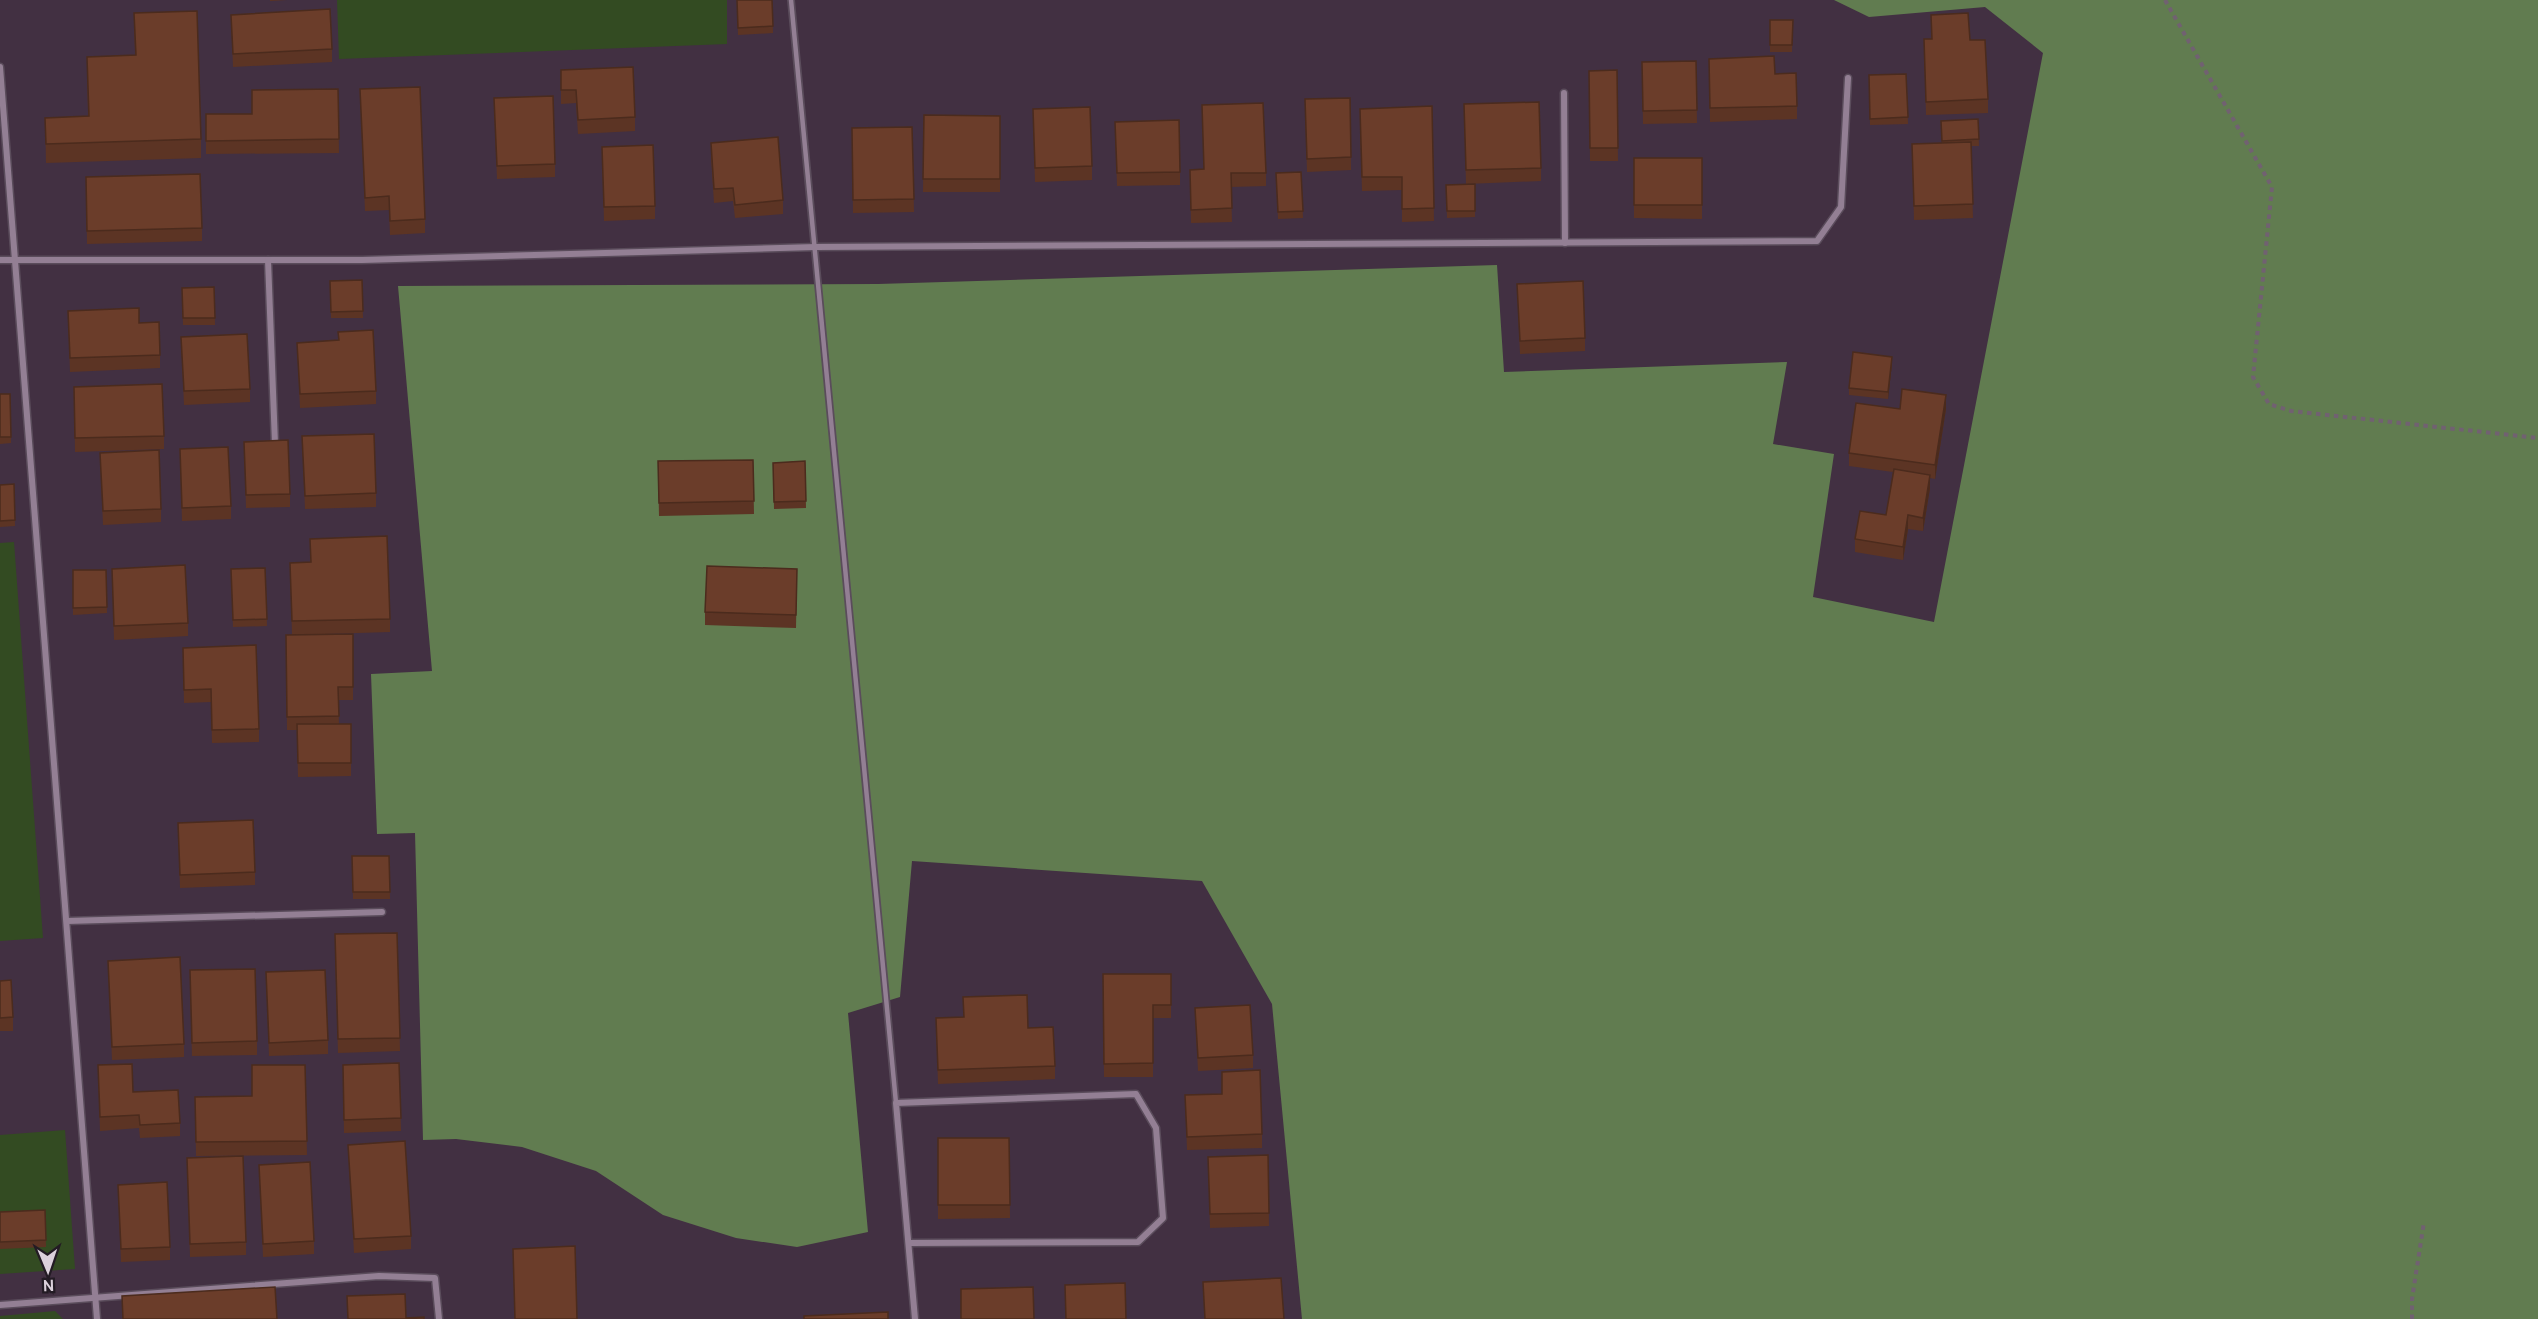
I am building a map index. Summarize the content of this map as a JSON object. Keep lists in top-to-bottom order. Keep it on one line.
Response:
{"north":"bottom"}
